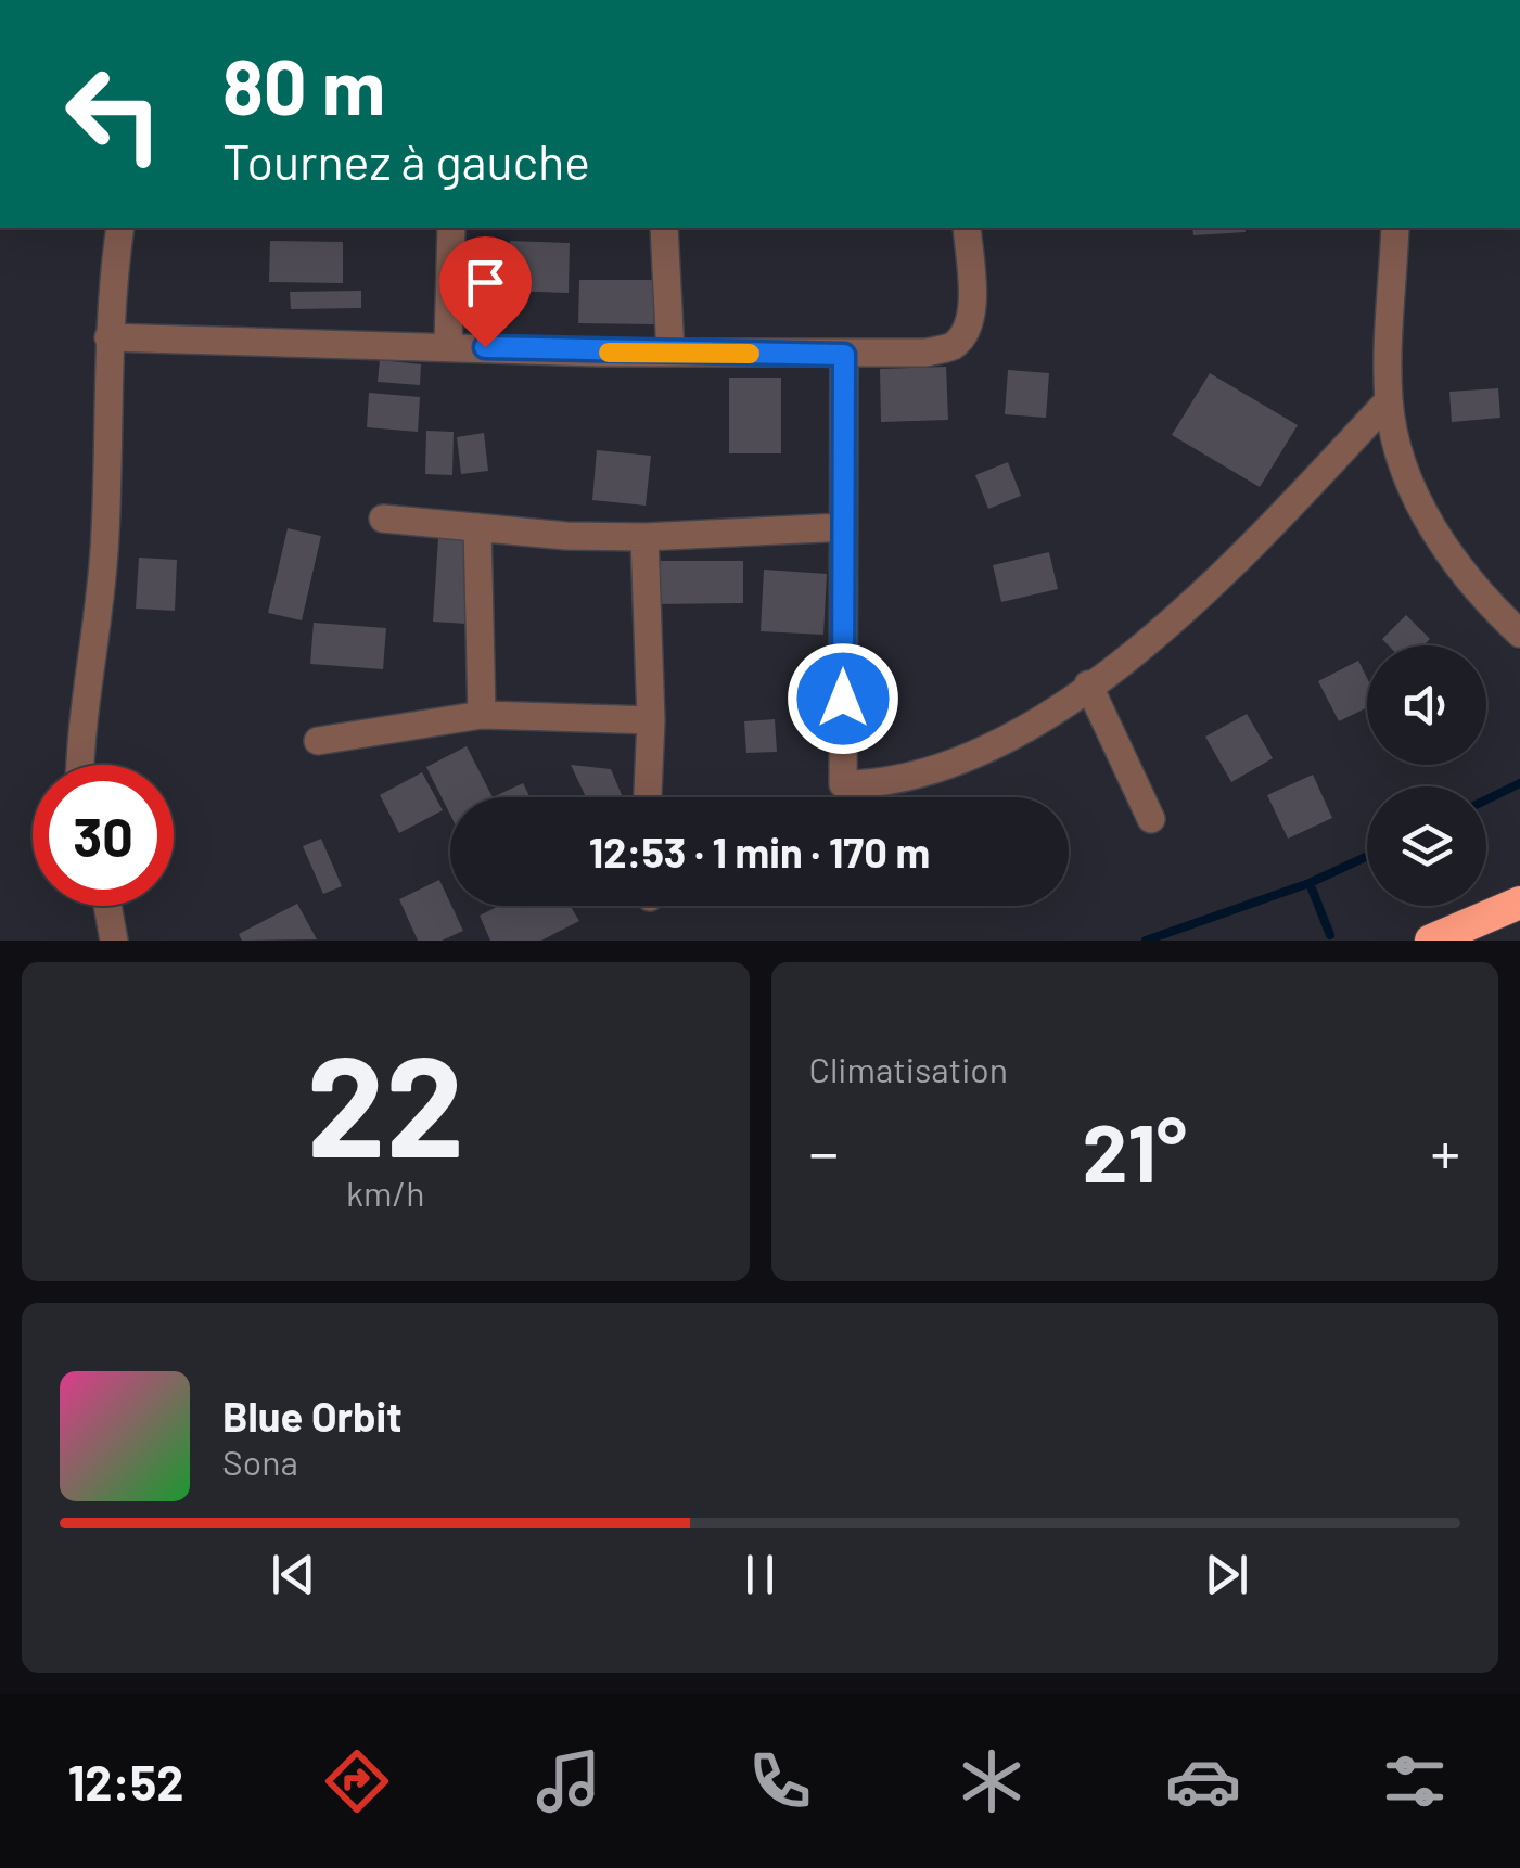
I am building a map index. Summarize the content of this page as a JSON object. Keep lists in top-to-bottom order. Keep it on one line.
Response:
{"page":{"turn":["80 m","Tournez à gauche"],"limit":"30","trip":"12:53 · 1 min · 170 m","tile":[["22","km/h"],"Climatisation"],"heat":["−","21°","+"],"song":["Blue Orbit","Sona"],"tabs":"12:52"}}
